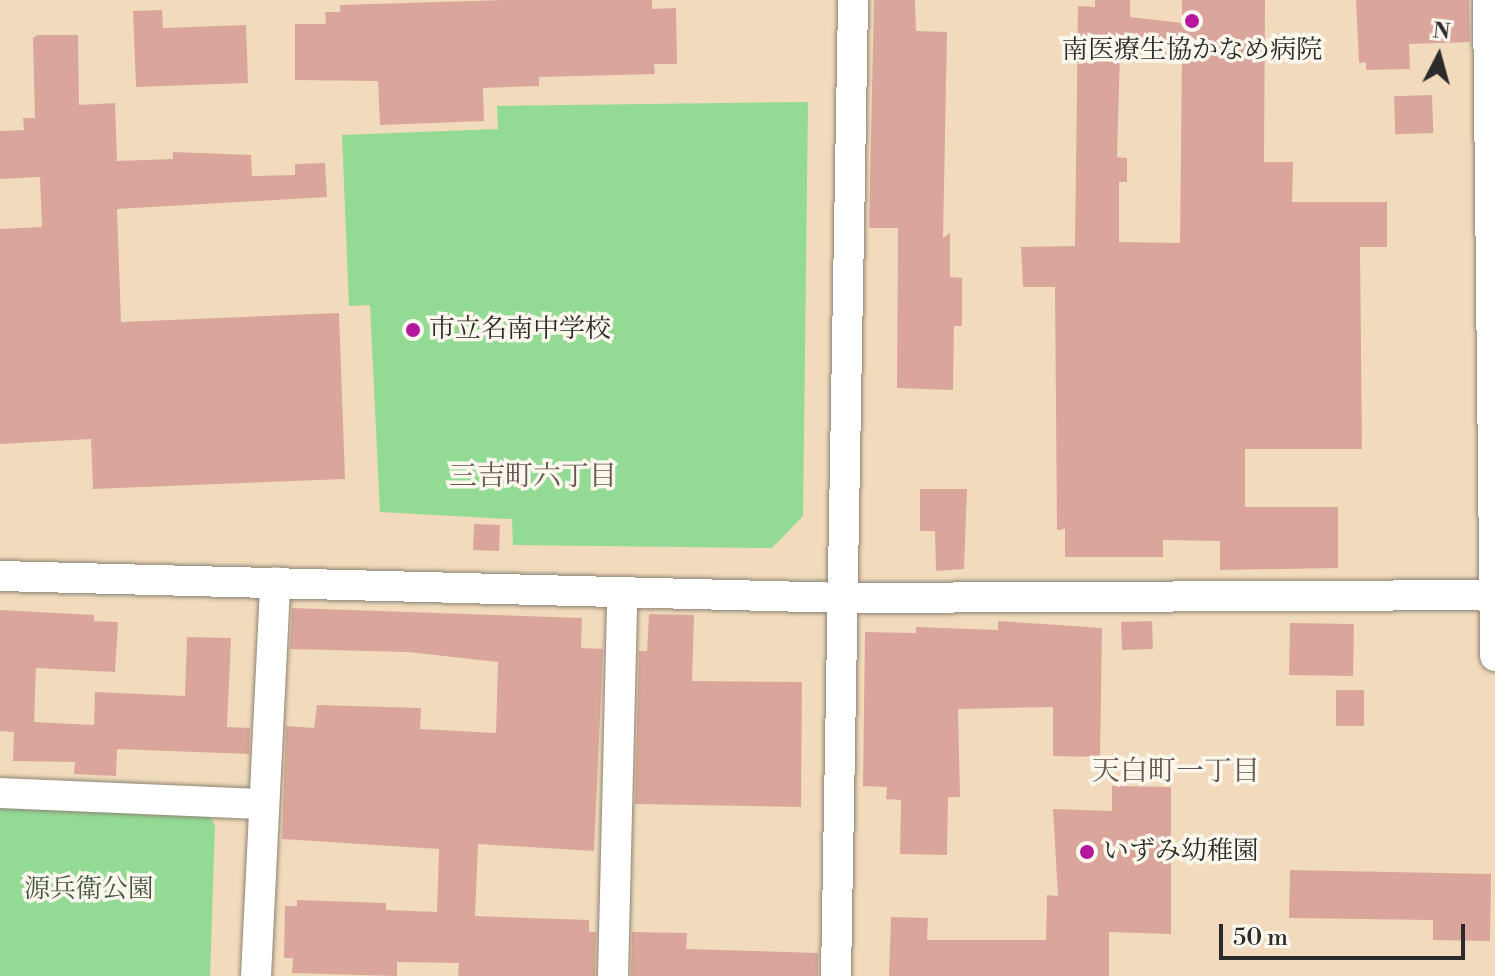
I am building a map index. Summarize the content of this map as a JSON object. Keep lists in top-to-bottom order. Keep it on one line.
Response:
{"districts":["三吉町六丁目","天白町一丁目"],"parks":["源兵衛公園"],"places":["南医療生協かなめ病院","市立名南中学校","いずみ幼稚園"],"scale_bar":"50 m","north":"top"}
